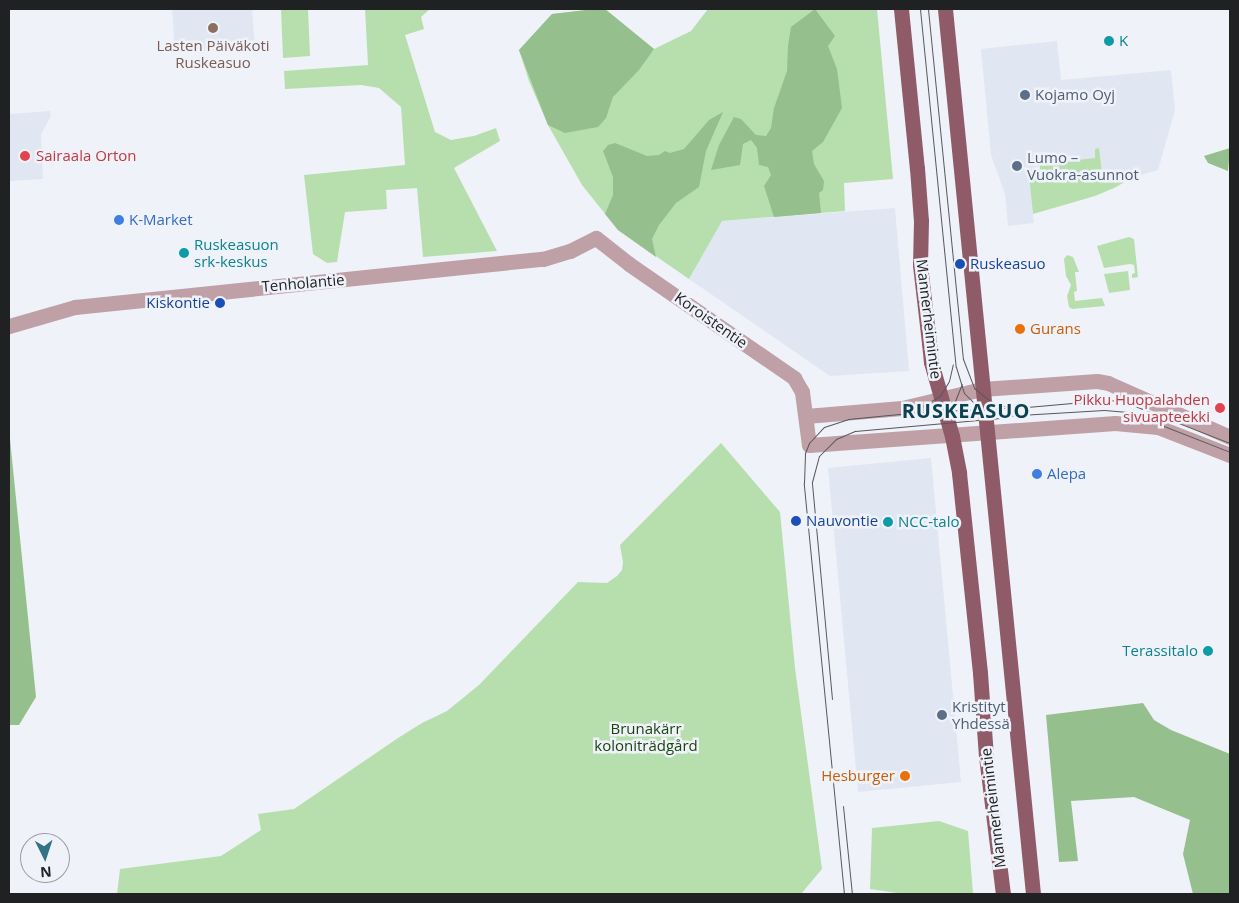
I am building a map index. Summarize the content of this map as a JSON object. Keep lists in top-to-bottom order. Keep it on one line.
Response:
{"streets":{"main road":["Mannerheimintie"],"street":["Tenholantie","Koroistentie"]},"crossings":[["Tenholantie","Koroistentie"],["Mannerheimintie","Koroistentie"]],"districts":["RUSKEASUO"],"parks":["Brunakärr koloniträdgård"],"places":["Lasten Päiväkoti Ruskeasuo","K","Kojamo Oyj","Sairaala Orton","Lumo – Vuokra-asunnot","K-Market","Ruskeasuon srk-keskus","Ruskeasuo","Kiskontie","Gurans","Pikku Huopalahden sivuapteekki","Alepa","Nauvontie","NCC-talo","Terassitalo","Kristityt Yhdessä","Hesburger"],"north":"bottom"}
